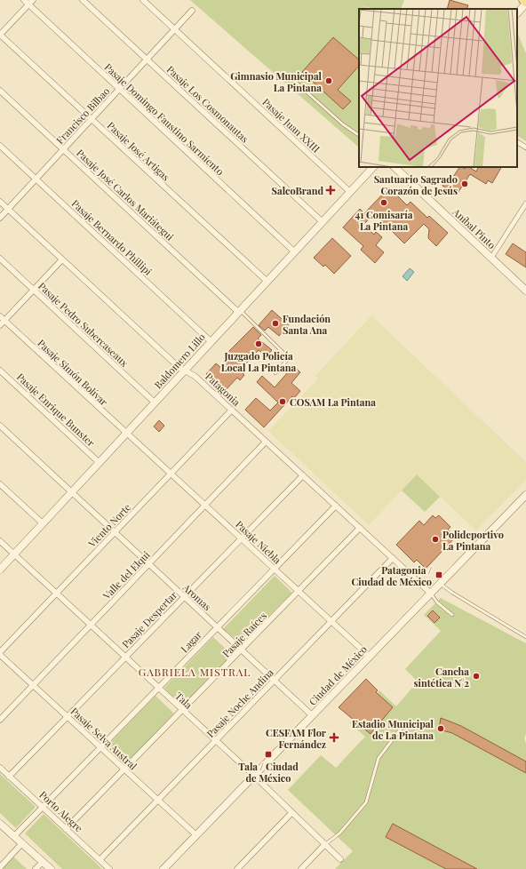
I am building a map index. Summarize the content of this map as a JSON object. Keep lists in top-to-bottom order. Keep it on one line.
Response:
{"streets":{"street":["Pasaje Los Cosmonautas","Francisco Bilbao","Pasaje Domingo Faustino Sarmiento","Pasaje Juan XXIII","Pasaje José Artigas","Pasaje José Carlos Mariátegui","Aníbal Pinto","Pasaje Bernardo Phillipi","Pasaje Pedro Subercaseaux","Baldomero Lillo","Pasaje Simón Bolívar","Patagonia","Pasaje Enrique Bunster","Viento Norte","Pasaje Niebla","Valle del Elqui","Aromas","Pasaje Despertar","Pasaje Raíces","Lagar","Ciudad de México","Tala","Pasaje Noche Andina","Pasaje Selva Austral","Porto Alegre"]},"crossings":[["Pasaje Los Cosmonautas","Francisco Bilbao"],["Pasaje Los Cosmonautas","Baldomero Lillo"],["Francisco Bilbao","Pasaje Domingo Faustino Sarmiento"],["Francisco Bilbao","Pasaje Juan XXIII"],["Francisco Bilbao","Pasaje José Artigas"],["Francisco Bilbao","Pasaje José Carlos Mariátegui"],["Francisco Bilbao","Pasaje Bernardo Phillipi"],["Francisco Bilbao","Patagonia"],["Pasaje Domingo Faustino Sarmiento","Baldomero Lillo"],["Pasaje Juan XXIII","Baldomero Lillo"],["Pasaje José Artigas","Baldomero Lillo"],["Pasaje José Carlos Mariátegui","Baldomero Lillo"],["Pasaje Bernardo Phillipi","Baldomero Lillo"],["Pasaje Pedro Subercaseaux","Baldomero Lillo"],["Baldomero Lillo","Pasaje Simón Bolívar"],["Baldomero Lillo","Patagonia"],["Baldomero Lillo","Pasaje Enrique Bunster"],["Baldomero Lillo","Aromas"],["Baldomero Lillo","Tala"],["Pasaje Simón Bolívar","Pasaje Niebla"],["Patagonia","Viento Norte"],["Patagonia","Valle del Elqui"],["Patagonia","Pasaje Despertar"],["Patagonia","Pasaje Raíces"],["Patagonia","Lagar"],["Patagonia","Ciudad de México"],["Patagonia","Pasaje Noche Andina"],["Viento Norte","Pasaje Niebla"],["Viento Norte","Aromas"],["Viento Norte","Tala"],["Viento Norte","Pasaje Selva Austral"],["Pasaje Niebla","Valle del Elqui"],["Pasaje Niebla","Pasaje Despertar"],["Pasaje Niebla","Pasaje Raíces"],["Pasaje Niebla","Lagar"],["Pasaje Niebla","Ciudad de México"],["Pasaje Niebla","Pasaje Noche Andina"],["Valle del Elqui","Aromas"],["Valle del Elqui","Tala"],["Valle del Elqui","Pasaje Selva Austral"],["Aromas","Pasaje Despertar"],["Aromas","Pasaje Raíces"],["Aromas","Lagar"],["Aromas","Ciudad de México"],["Aromas","Pasaje Noche Andina"],["Pasaje Despertar","Tala"],["Pasaje Despertar","Pasaje Selva Austral"],["Pasaje Despertar","Porto Alegre"],["Pasaje Raíces","Tala"],["Pasaje Raíces","Pasaje Selva Austral"],["Pasaje Raíces","Porto Alegre"],["Lagar","Tala"],["Lagar","Pasaje Selva Austral"],["Lagar","Porto Alegre"],["Ciudad de México","Tala"],["Ciudad de México","Pasaje Selva Austral"],["Tala","Pasaje Noche Andina"],["Pasaje Noche Andina","Pasaje Selva Austral"],["Pasaje Noche Andina","Porto Alegre"]],"districts":["GABRIELA MISTRAL"],"places":{"other":["Gimnasio Municipal La Pintana","Santuario Sagrado Corazón de Jesús","41 Comisaría La Pintana","Fundación Santa Ana","Juzgado Policía Local La Pintana","COSAM La Pintana","Polideportivo La Pintana","Cancha sintética N°2","Estadio Municipal de La Pintana"],"health":["SalcoBrand","CESFAM Flor Fernández"],"transit":["Patagonia / Ciudad de México","Tala / Ciudad de México"]}}
